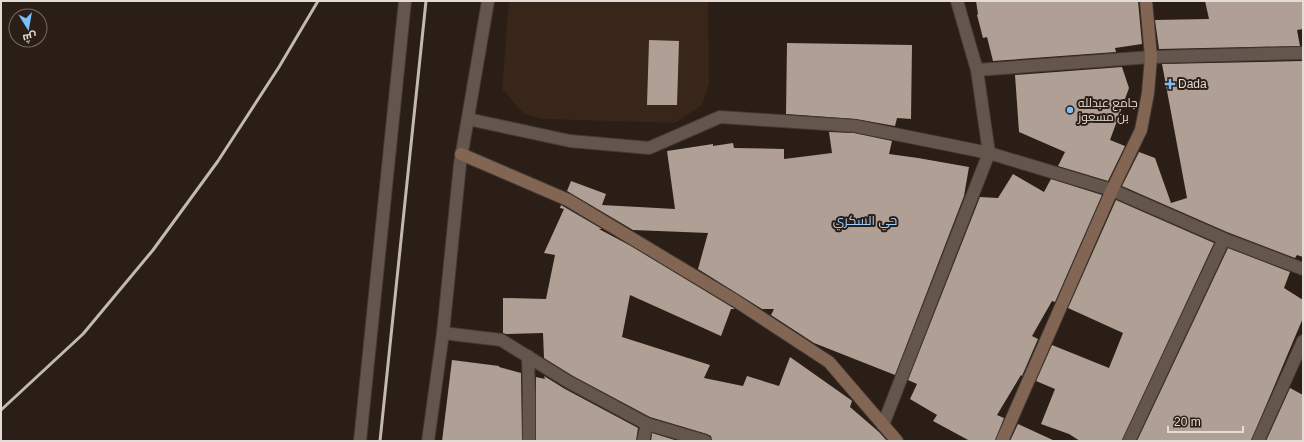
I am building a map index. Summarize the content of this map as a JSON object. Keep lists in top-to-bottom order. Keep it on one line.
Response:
{"districts":["حي السكري"],"places":{"health":["Dada"],"other":["جامع عبدلله بن مسعوز"]},"scale_bar":"20 m","north":"bottom"}
